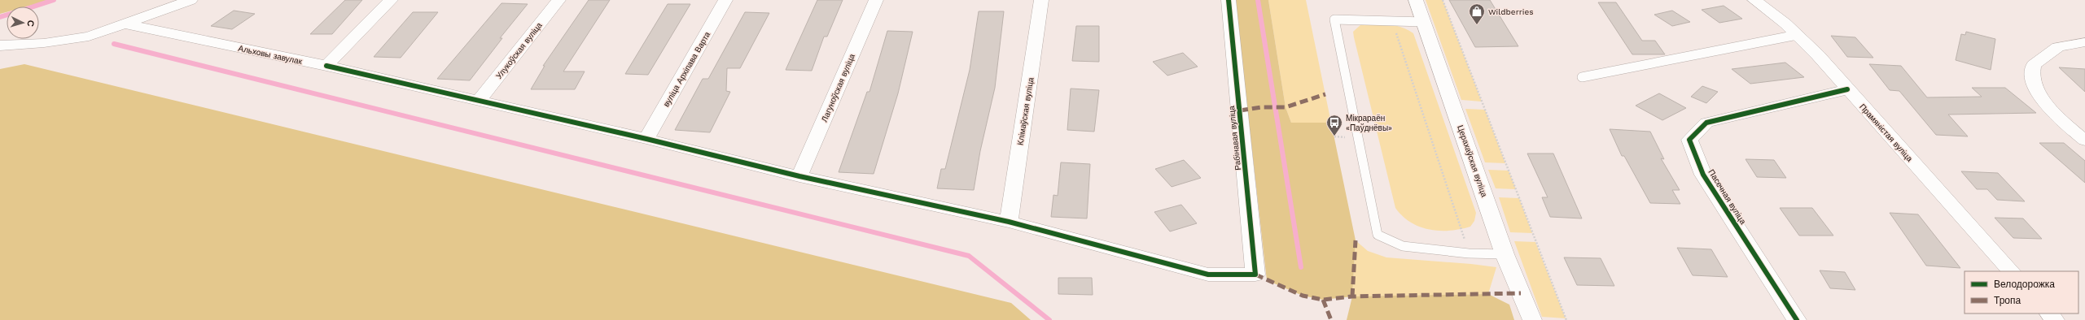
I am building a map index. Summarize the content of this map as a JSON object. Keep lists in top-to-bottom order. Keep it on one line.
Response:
{"streets":{"street":["Улукоўская вуліца","Альховы завулак","вуліца Архіпава Варта","Лагуноўская вуліца","Клімаўская вуліца","Прамяністая вуліца","Рабінавая вуліца","Церахаўская вуліца","Пасечная вуліца"]},"crossings":[["Улукоўская вуліца","Альховы завулак"],["Альховы завулак","вуліца Архіпава Варта"],["Альховы завулак","Лагуноўская вуліца"],["Альховы завулак","Клімаўская вуліца"],["Альховы завулак","Рабінавая вуліца"],["Прамяністая вуліца","Пасечная вуліца"]],"places":{"shop":["Wildberries"],"bus stop":["Мікрараён «Паўднёвы»"]},"legend":["Велодорожка","Тропа"],"north":"right"}
